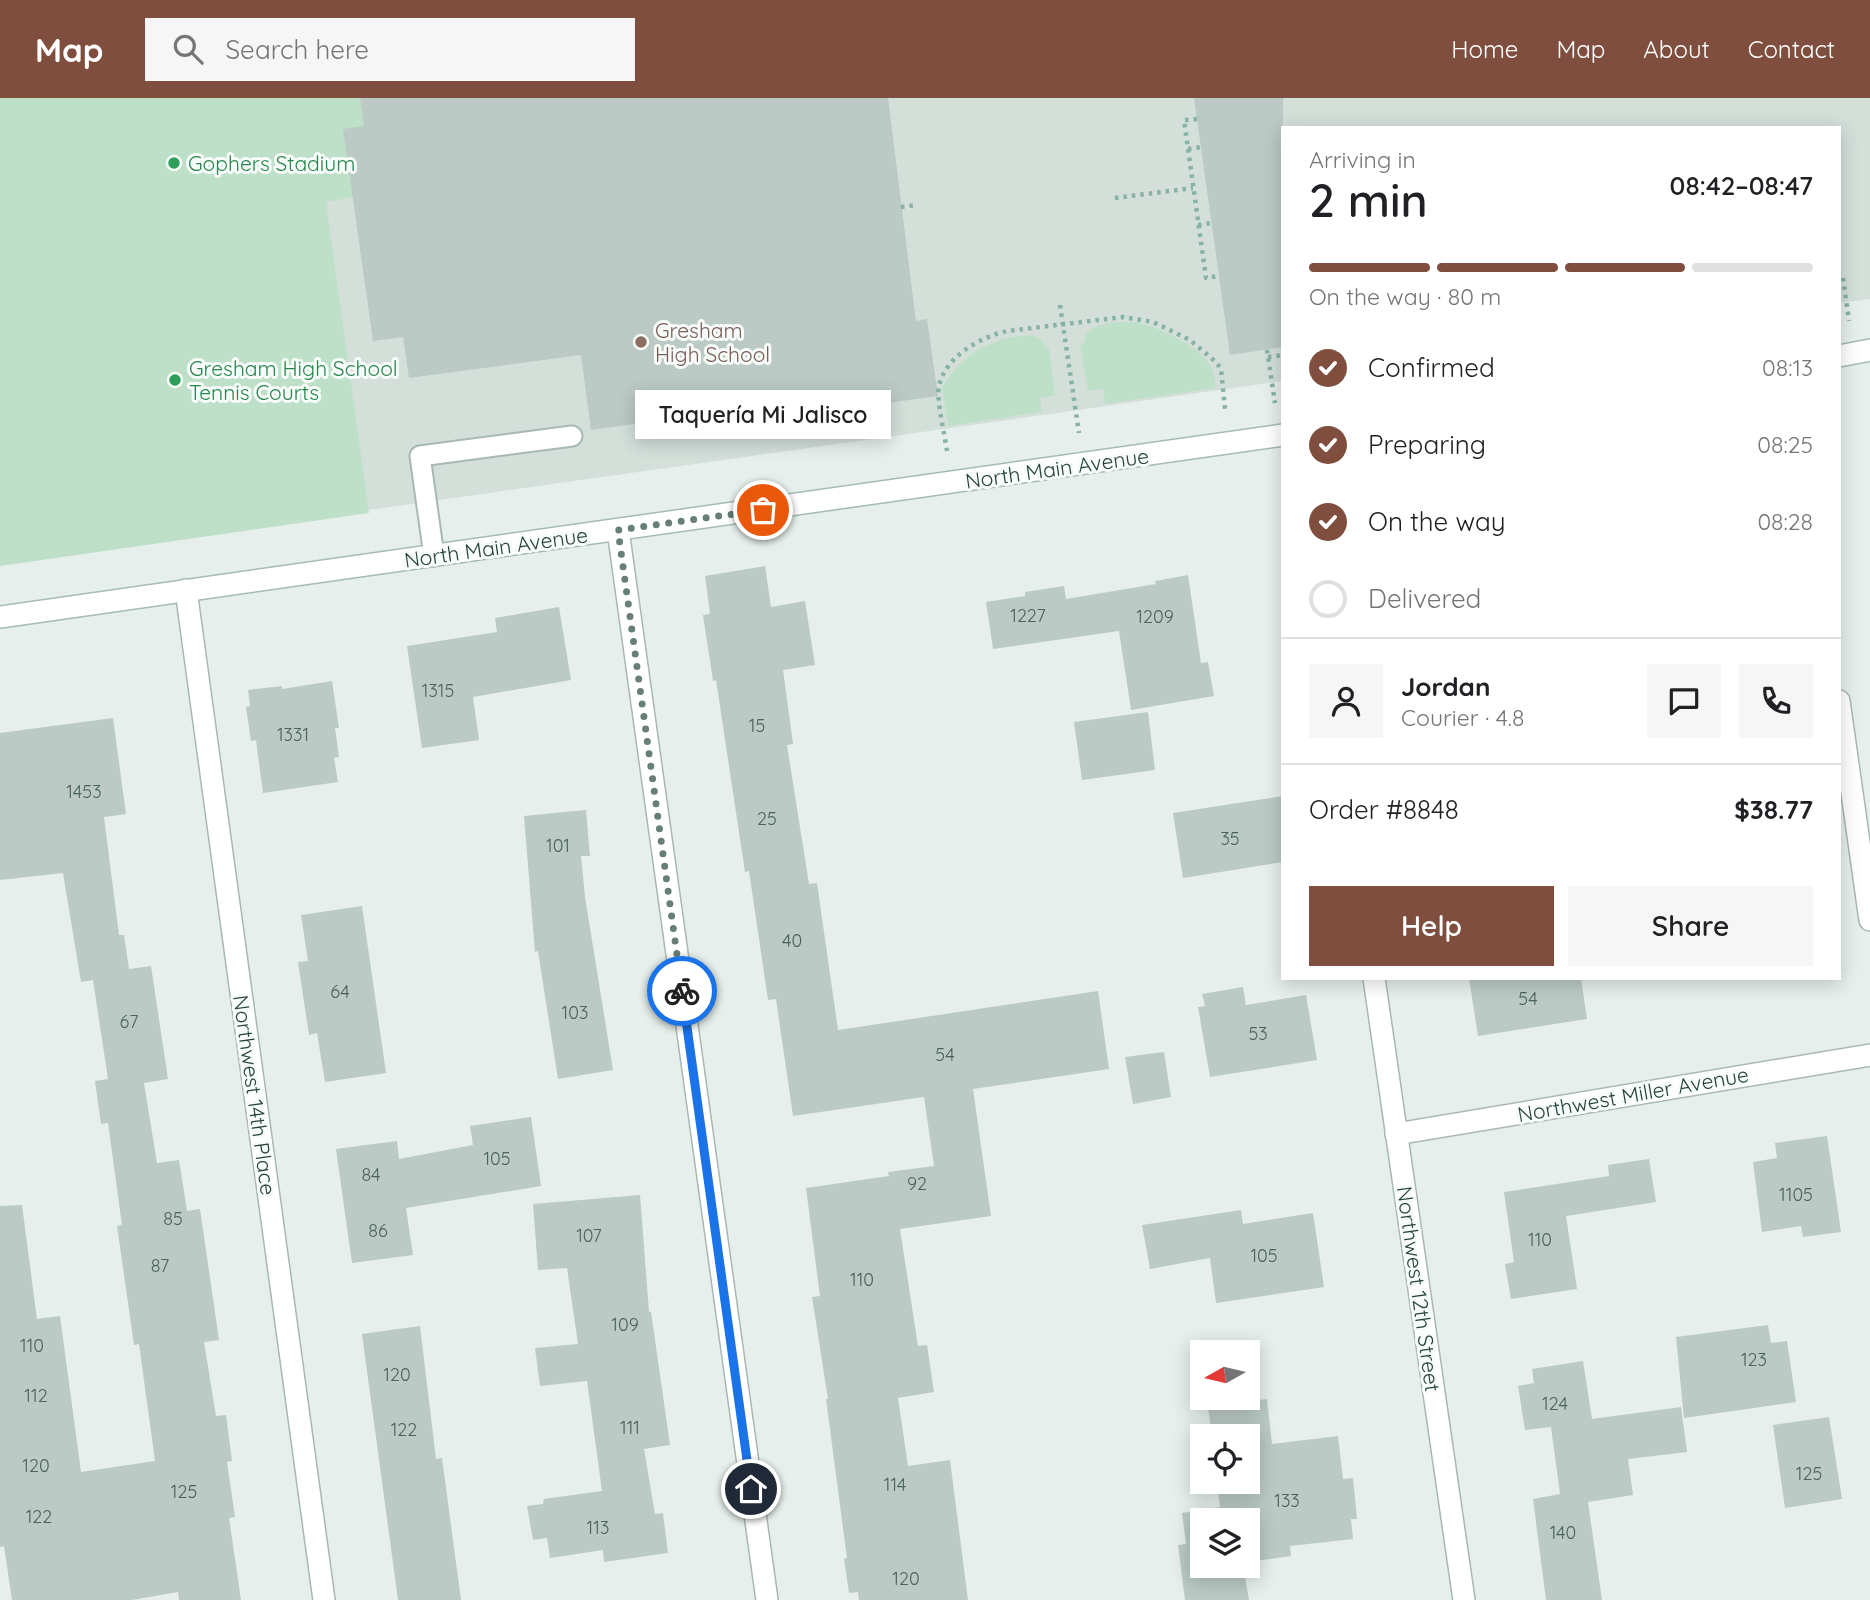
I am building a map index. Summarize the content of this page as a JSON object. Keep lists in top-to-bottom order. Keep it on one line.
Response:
{"streets":{"street":["North Main Avenue","Northwest Miller Avenue","Northwest 14th Place","Northwest 12th Street"]},"crossings":[["North Main Avenue","Northwest 14th Place"],["Northwest Miller Avenue","Northwest 12th Street"]],"places":["Gophers Stadium","Gresham High School","Gresham High School Tennis Courts","Taquería Mi Jalisco"],"house_numbers":["1227","1209","1315","15","1331","1453","25","35","101","40","64","54","103","67","53","54","105","84","92","1105","85","86","107","110","105","87","110","109","110","123","120","112","124","111","122","120","125","114","125","133","122","113","140","120"],"north":"left","page":{"header":"Map","search":"Search here","nav":["Home","Map","About","Contact"],"heading":["2 min","Arriving in","08:42–08:47"],"panel":["Jordan","Courier · 4.8","Order #8848","$38.77"],"bar":"On the way · 80 m","list":[["Confirmed","08:13"],["Preparing","08:25"],["On the way","08:28"],"Delivered"],"bubble":"Taquería Mi Jalisco","buttons":["Help","Share"]}}
